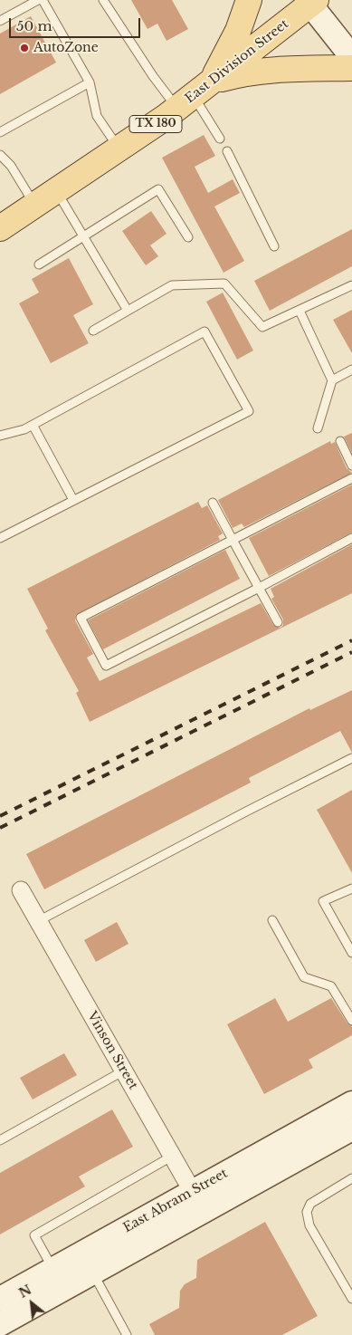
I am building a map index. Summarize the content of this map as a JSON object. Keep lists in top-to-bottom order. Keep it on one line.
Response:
{"streets":{"main road":["East Division Street","TX 180","East Abram Street"],"street":["Vinson Street"]},"crossings":[["Vinson Street","East Abram Street"]],"places":["AutoZone"],"scale_bar":"50 m","north":"top left"}
